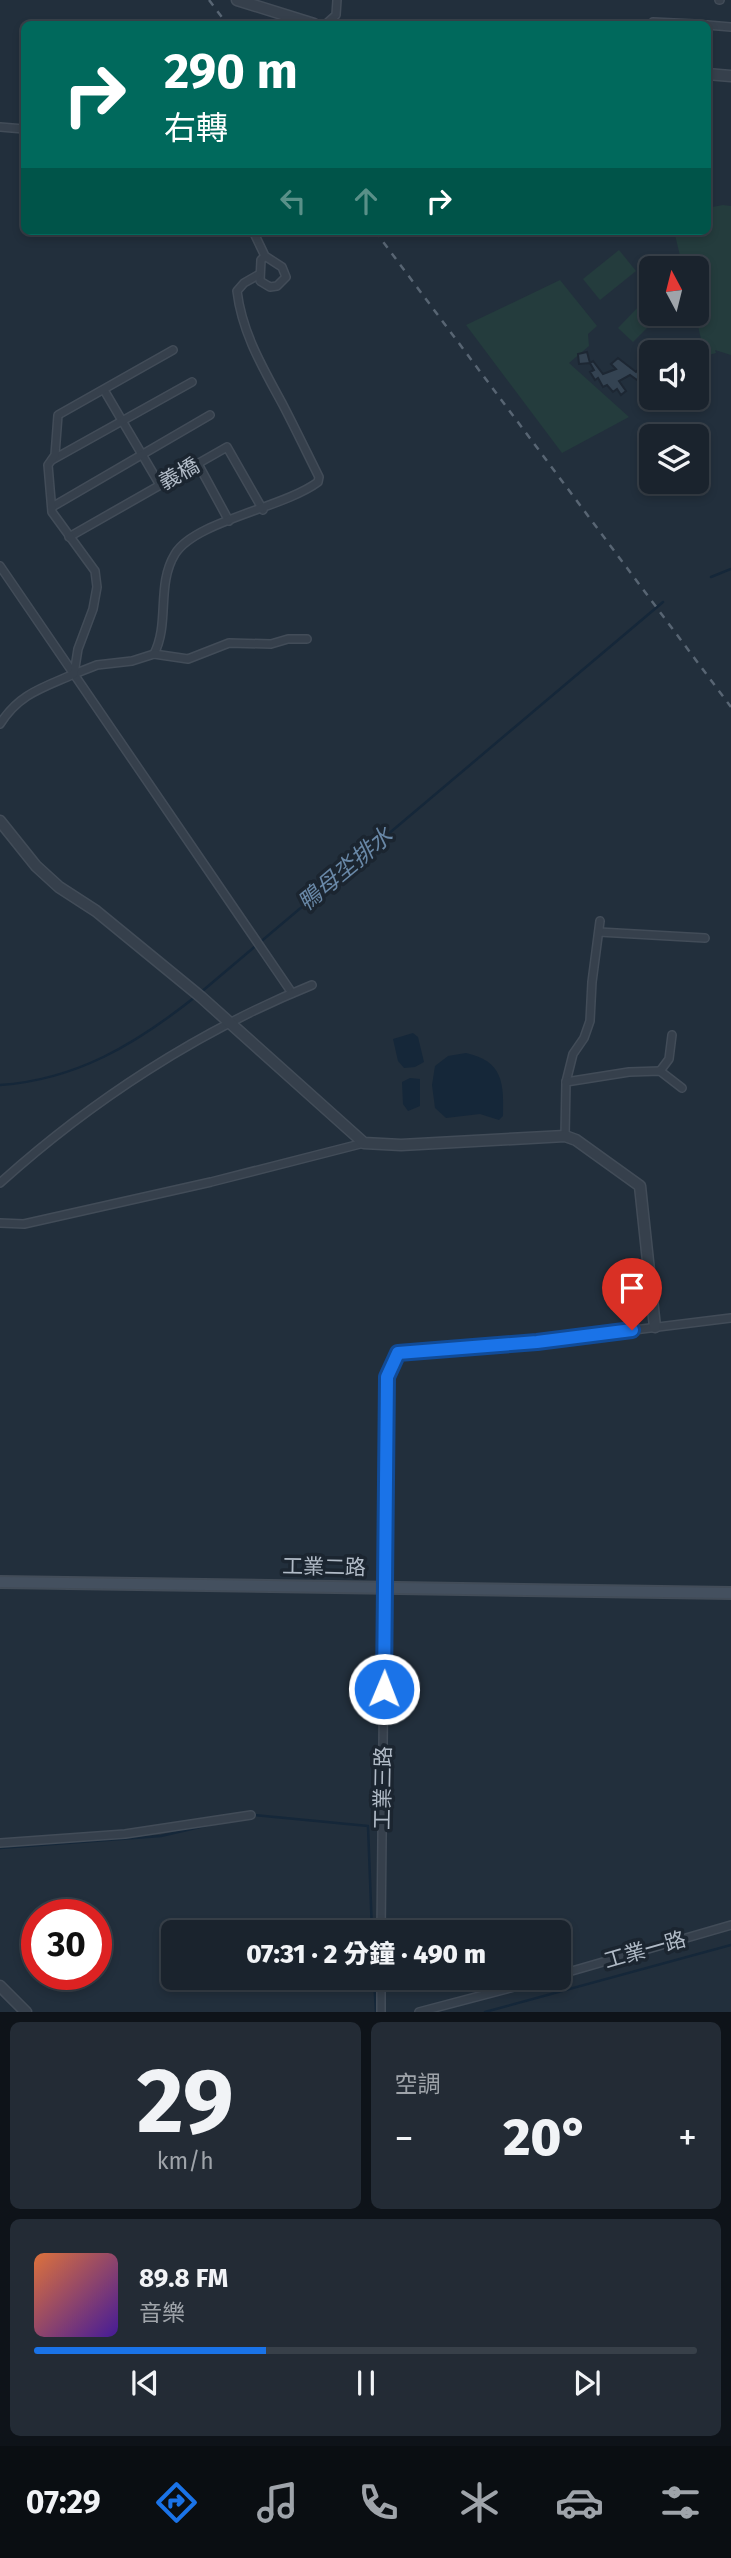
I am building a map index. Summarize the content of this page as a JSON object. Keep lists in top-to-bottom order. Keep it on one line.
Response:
{"streets":{"main road":["工業二路"],"street":["義橋","工業三路","工業一路"]},"crossings":[["工業二路","工業三路"]],"water":["鴨母坔排水"],"north":"top","page":{"turn":["290 m","右轉"],"limit":"30","trip":"07:31 · 2 分鐘 · 490 m","tile":[["29","km/h"],"空調"],"heat":["−","20°","+"],"song":["89.8 FM","音樂"],"tabs":"07:29"}}
